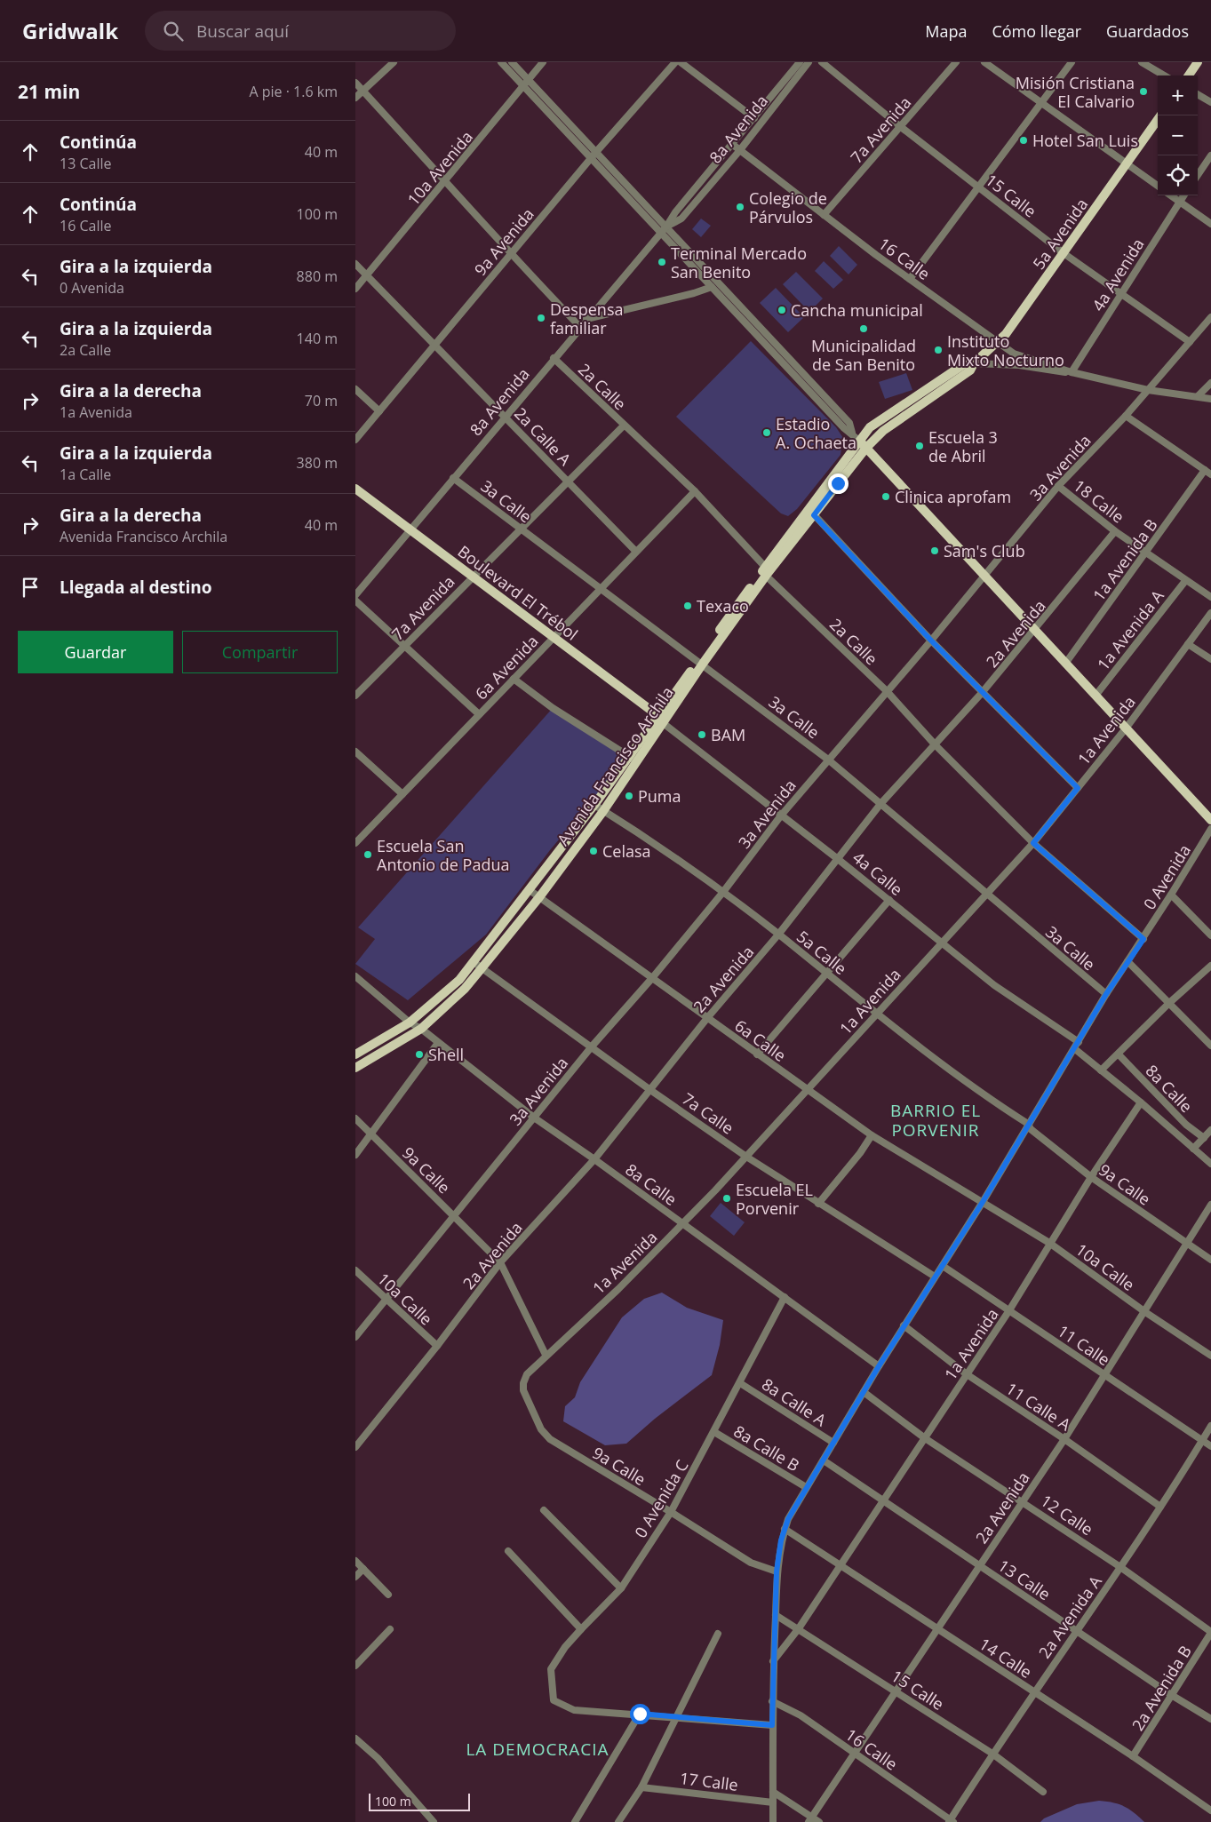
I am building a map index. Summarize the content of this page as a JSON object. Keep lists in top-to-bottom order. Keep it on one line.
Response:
{"streets":{"main road":["5a Avenida","Boulevard El Trébol","Avenida Francisco Archila"],"street":["8a Avenida","7a Avenida","10a Avenida","15 Calle","9a Avenida","16 Calle","4a Avenida","2a Calle","2a Calle A","3a Avenida","3a Calle","18 Calle","1a Avenida B","1a Avenida A","2a Avenida","6a Avenida","1a Avenida","4a Calle","0 Avenida","5a Calle","6a Calle","8a Calle","7a Calle","9a Calle","10a Calle","11 Calle","8a Calle A","11 Calle A","8a Calle B","0 Avenida C","12 Calle","13 Calle","2a Avenida A","14 Calle","2a Avenida B","17 Calle"]},"crossings":[["8a Avenida","16 Calle"],["8a Avenida","2a Calle"],["8a Avenida","2a Calle A"],["8a Avenida","3a Calle"],["8a Avenida","Boulevard El Trébol"],["7a Avenida","15 Calle"],["7a Avenida","16 Calle"],["7a Avenida","2a Calle"],["7a Avenida","2a Calle A"],["7a Avenida","3a Calle"],["7a Avenida","Boulevard El Trébol"],["10a Avenida","2a Calle A"],["15 Calle","5a Avenida"],["15 Calle","4a Avenida"],["15 Calle","3a Avenida"],["15 Calle","2a Avenida"],["15 Calle","1a Avenida"],["15 Calle","0 Avenida"],["15 Calle","2a Avenida A"],["5a Avenida","16 Calle"],["5a Avenida","Avenida Francisco Archila"],["9a Avenida","2a Calle A"],["16 Calle","4a Avenida"],["16 Calle","3a Avenida"],["16 Calle","2a Avenida"],["16 Calle","0 Avenida"],["16 Calle","2a Avenida A"],["2a Calle","3a Avenida"],["2a Calle","2a Avenida"],["2a Calle","6a Avenida"],["2a Calle","1a Avenida"],["2a Calle","Avenida Francisco Archila"],["2a Calle","0 Avenida"],["2a Calle A","6a Avenida"],["3a Avenida","3a Calle"],["3a Avenida","18 Calle"],["3a Avenida","4a Calle"],["3a Avenida","5a Calle"],["3a Avenida","6a Calle"],["3a Avenida","8a Calle"],["3a Avenida","7a Calle"],["3a Avenida","9a Calle"],["3a Avenida","10a Calle"],["3a Calle","2a Avenida"],["3a Calle","6a Avenida"],["3a Calle","1a Avenida"],["3a Calle","Avenida Francisco Archila"],["3a Calle","0 Avenida"],["18 Calle","1a Avenida B"],["18 Calle","1a Avenida A"],["18 Calle","2a Avenida"],["Boulevard El Trébol","6a Avenida"],["Boulevard El Trébol","Avenida Francisco Archila"],["Boulevard El Trébol","4a Calle"],["2a Avenida","4a Calle"],["2a Avenida","5a Calle"],["2a Avenida","6a Calle"],["2a Avenida","8a Calle"],["2a Avenida","7a Calle"],["2a Avenida","9a Calle"],["2a Avenida","10a Calle"],["2a Avenida","11 Calle"],["2a Avenida","11 Calle A"],["2a Avenida","12 Calle"],["2a Avenida","13 Calle"],["2a Avenida","14 Calle"],["1a Avenida","4a Calle"],["1a Avenida","0 Avenida"],["1a Avenida","5a Calle"],["1a Avenida","6a Calle"],["1a Avenida","8a Calle"],["1a Avenida","7a Calle"],["1a Avenida","9a Calle"],["1a Avenida","10a Calle"],["1a Avenida","11 Calle"],["1a Avenida","11 Calle A"],["1a Avenida","12 Calle"],["1a Avenida","13 Calle"],["1a Avenida","14 Calle"],["Avenida Francisco Archila","4a Calle"],["Avenida Francisco Archila","5a Calle"],["Avenida Francisco Archila","6a Calle"],["Avenida Francisco Archila","8a Calle"],["Avenida Francisco Archila","7a Calle"],["4a Calle","0 Avenida"],["0 Avenida","5a Calle"],["0 Avenida","6a Calle"],["0 Avenida","8a Calle"],["0 Avenida","7a Calle"],["0 Avenida","9a Calle"],["0 Avenida","10a Calle"],["0 Avenida","11 Calle"],["0 Avenida","8a Calle A"],["0 Avenida","11 Calle A"],["0 Avenida","8a Calle B"],["0 Avenida","12 Calle"],["0 Avenida","13 Calle"],["0 Avenida","14 Calle"],["0 Avenida","17 Calle"],["5a Calle","9a Calle"],["6a Calle","10a Calle"],["8a Calle","0 Avenida C"],["9a Calle","0 Avenida C"],["11 Calle","2a Avenida A"],["8a Calle A","0 Avenida C"],["11 Calle A","2a Avenida A"],["8a Calle B","0 Avenida C"],["12 Calle","2a Avenida A"],["12 Calle","2a Avenida B"],["13 Calle","2a Avenida A"],["13 Calle","2a Avenida B"],["2a Avenida A","14 Calle"],["14 Calle","2a Avenida B"]],"districts":["BARRIO EL PORVENIR","LA DEMOCRACIA"],"places":["Misión Cristiana El Calvario","Hotel San Luis","Colegio de Párvulos","Terminal Mercado San Benito","Cancha municipal","Despensa familiar","Municipalidad de San Benito","Instituto Mixto Nocturno","Estadio A. Ochaeta","Escuela 3 de Abril","Clinica aprofam","Sam's Club","Texaco","BAM","Puma","Celasa","Escuela San Antonio de Padua","Shell","Escuela EL Porvenir"],"scale_bar":"100 m","page":{"header":"Gridwalk","search":"Buscar aquí","nav":["Mapa","Cómo llegar","Guardados"],"heading":["21 min","A pie · 1.6 km"],"map_buttons":["+","−"],"list":[["Continúa","13 Calle","40 m"],["Continúa","16 Calle","100 m"],["Gira a la izquierda","0 Avenida","880 m"],["Gira a la izquierda","2a Calle","140 m"],["Gira a la derecha","1a Avenida","70 m"],["Gira a la izquierda","1a Calle","380 m"],["Gira a la derecha","Avenida Francisco Archila","40 m"],"Llegada al destino"],"buttons":["Guardar","Compartir"],"scale":"100 m"}}
